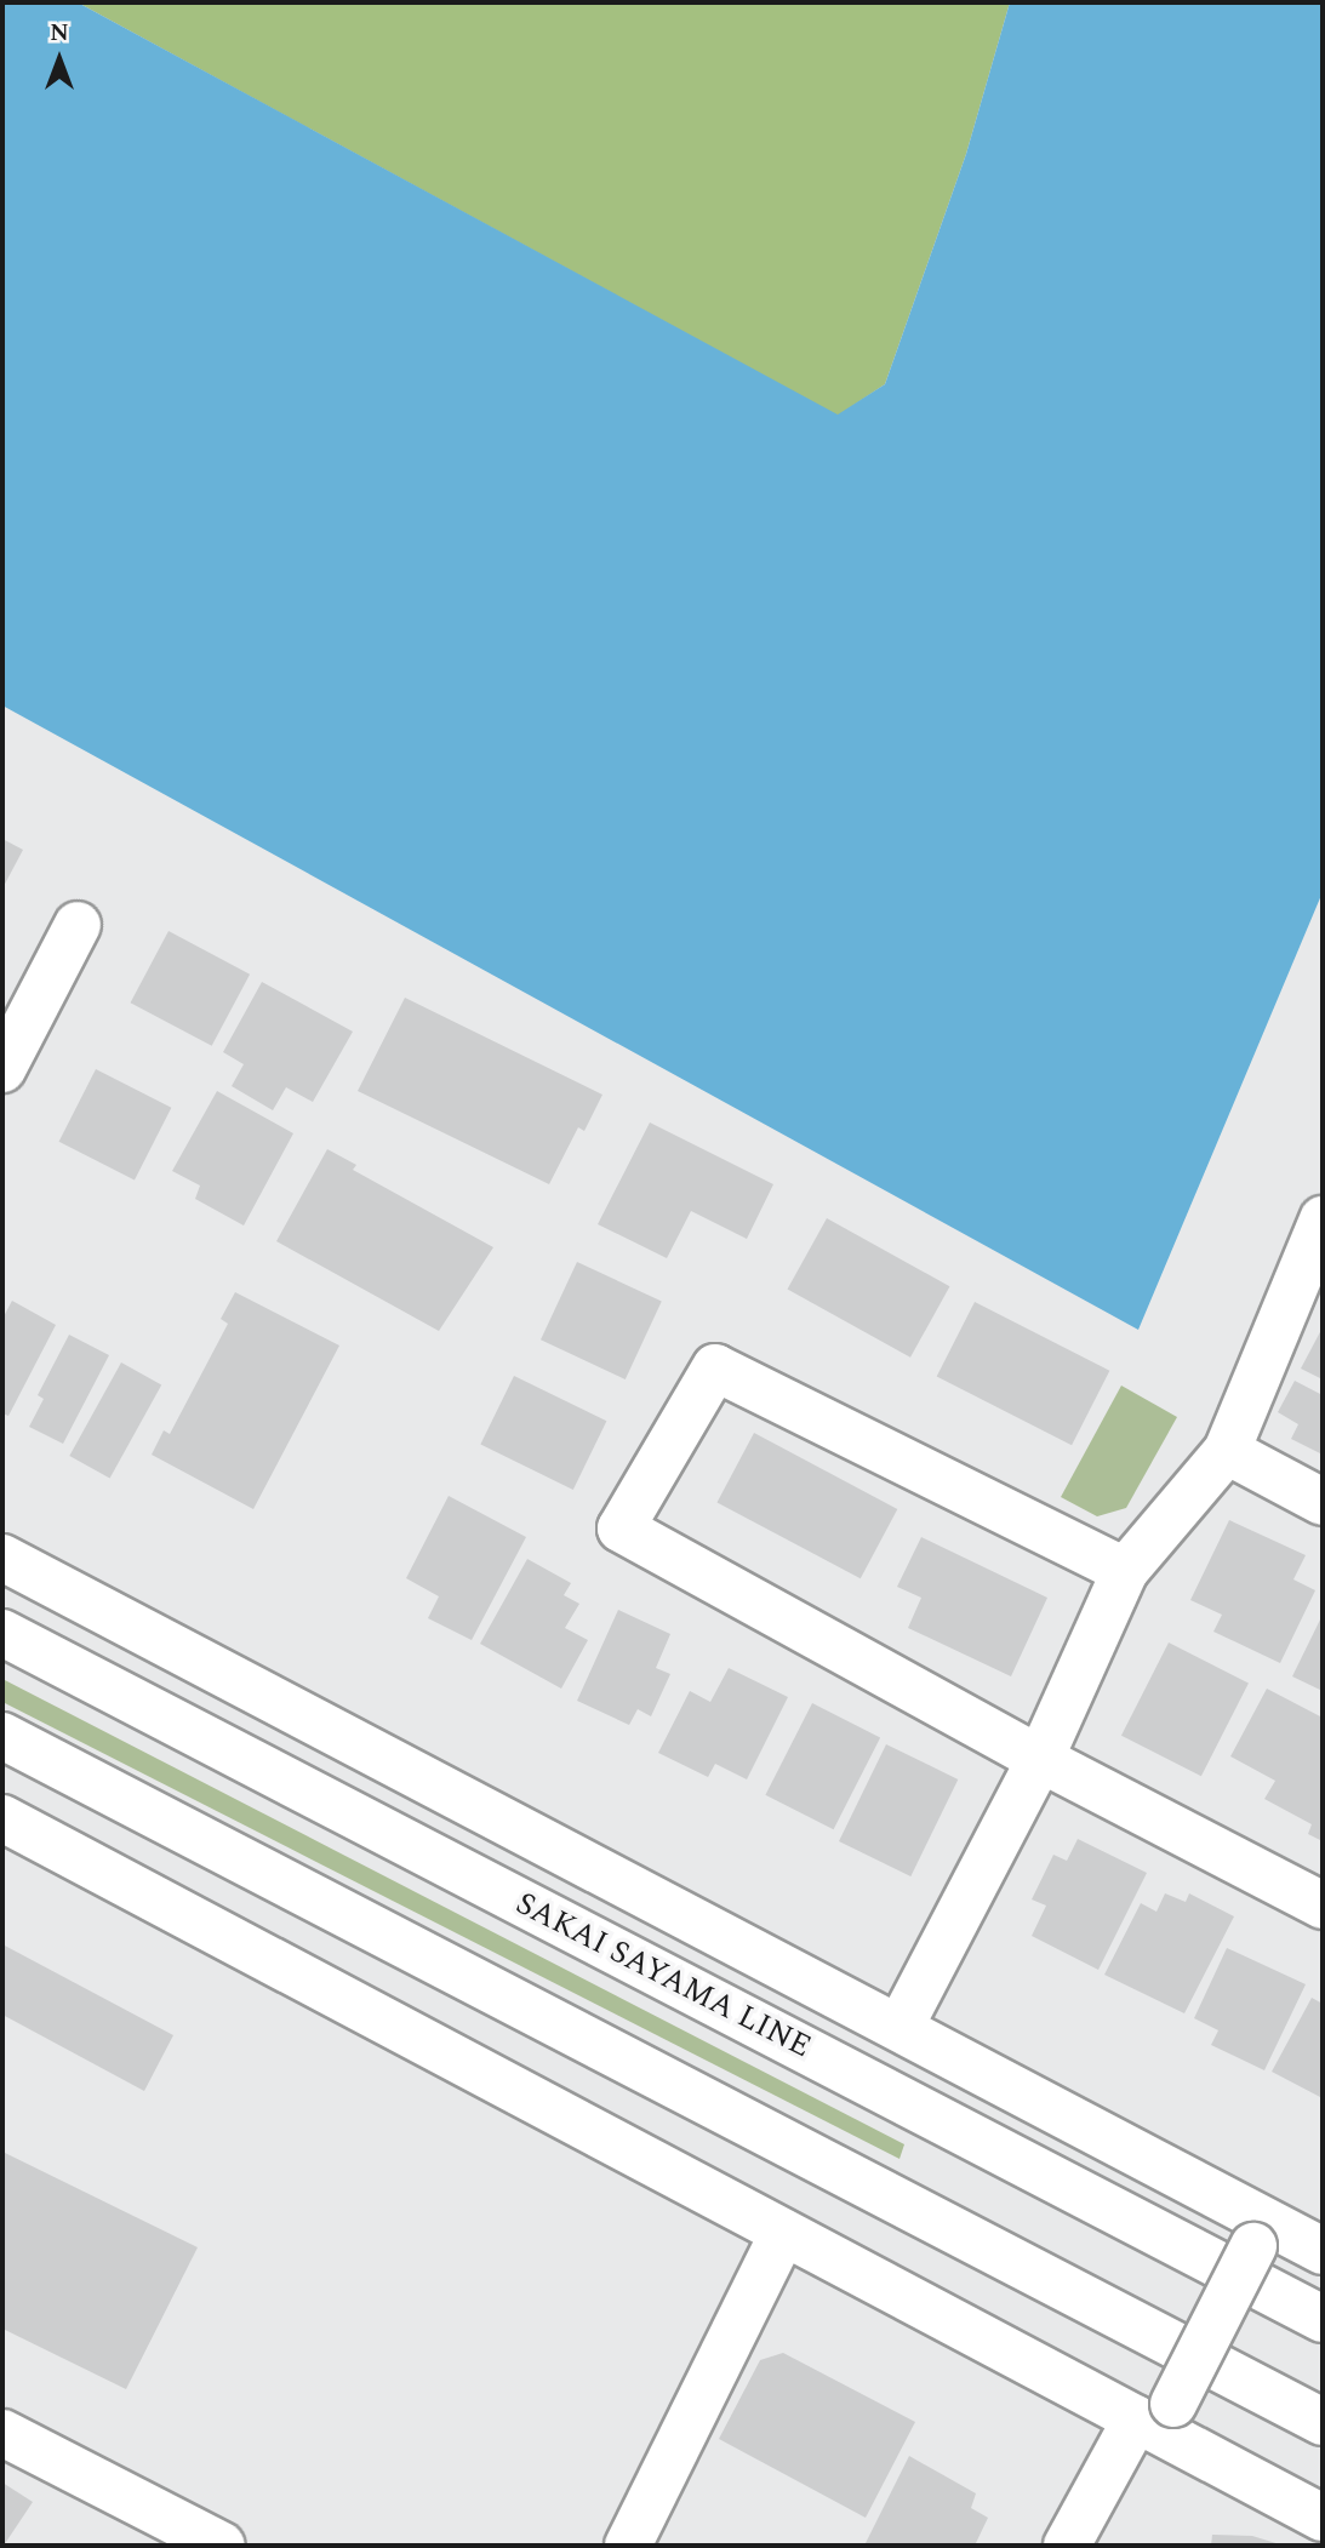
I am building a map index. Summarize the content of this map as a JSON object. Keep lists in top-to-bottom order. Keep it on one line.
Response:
{"streets":{"main road":["SAKAI SAYAMA LINE"]},"north":"top"}
